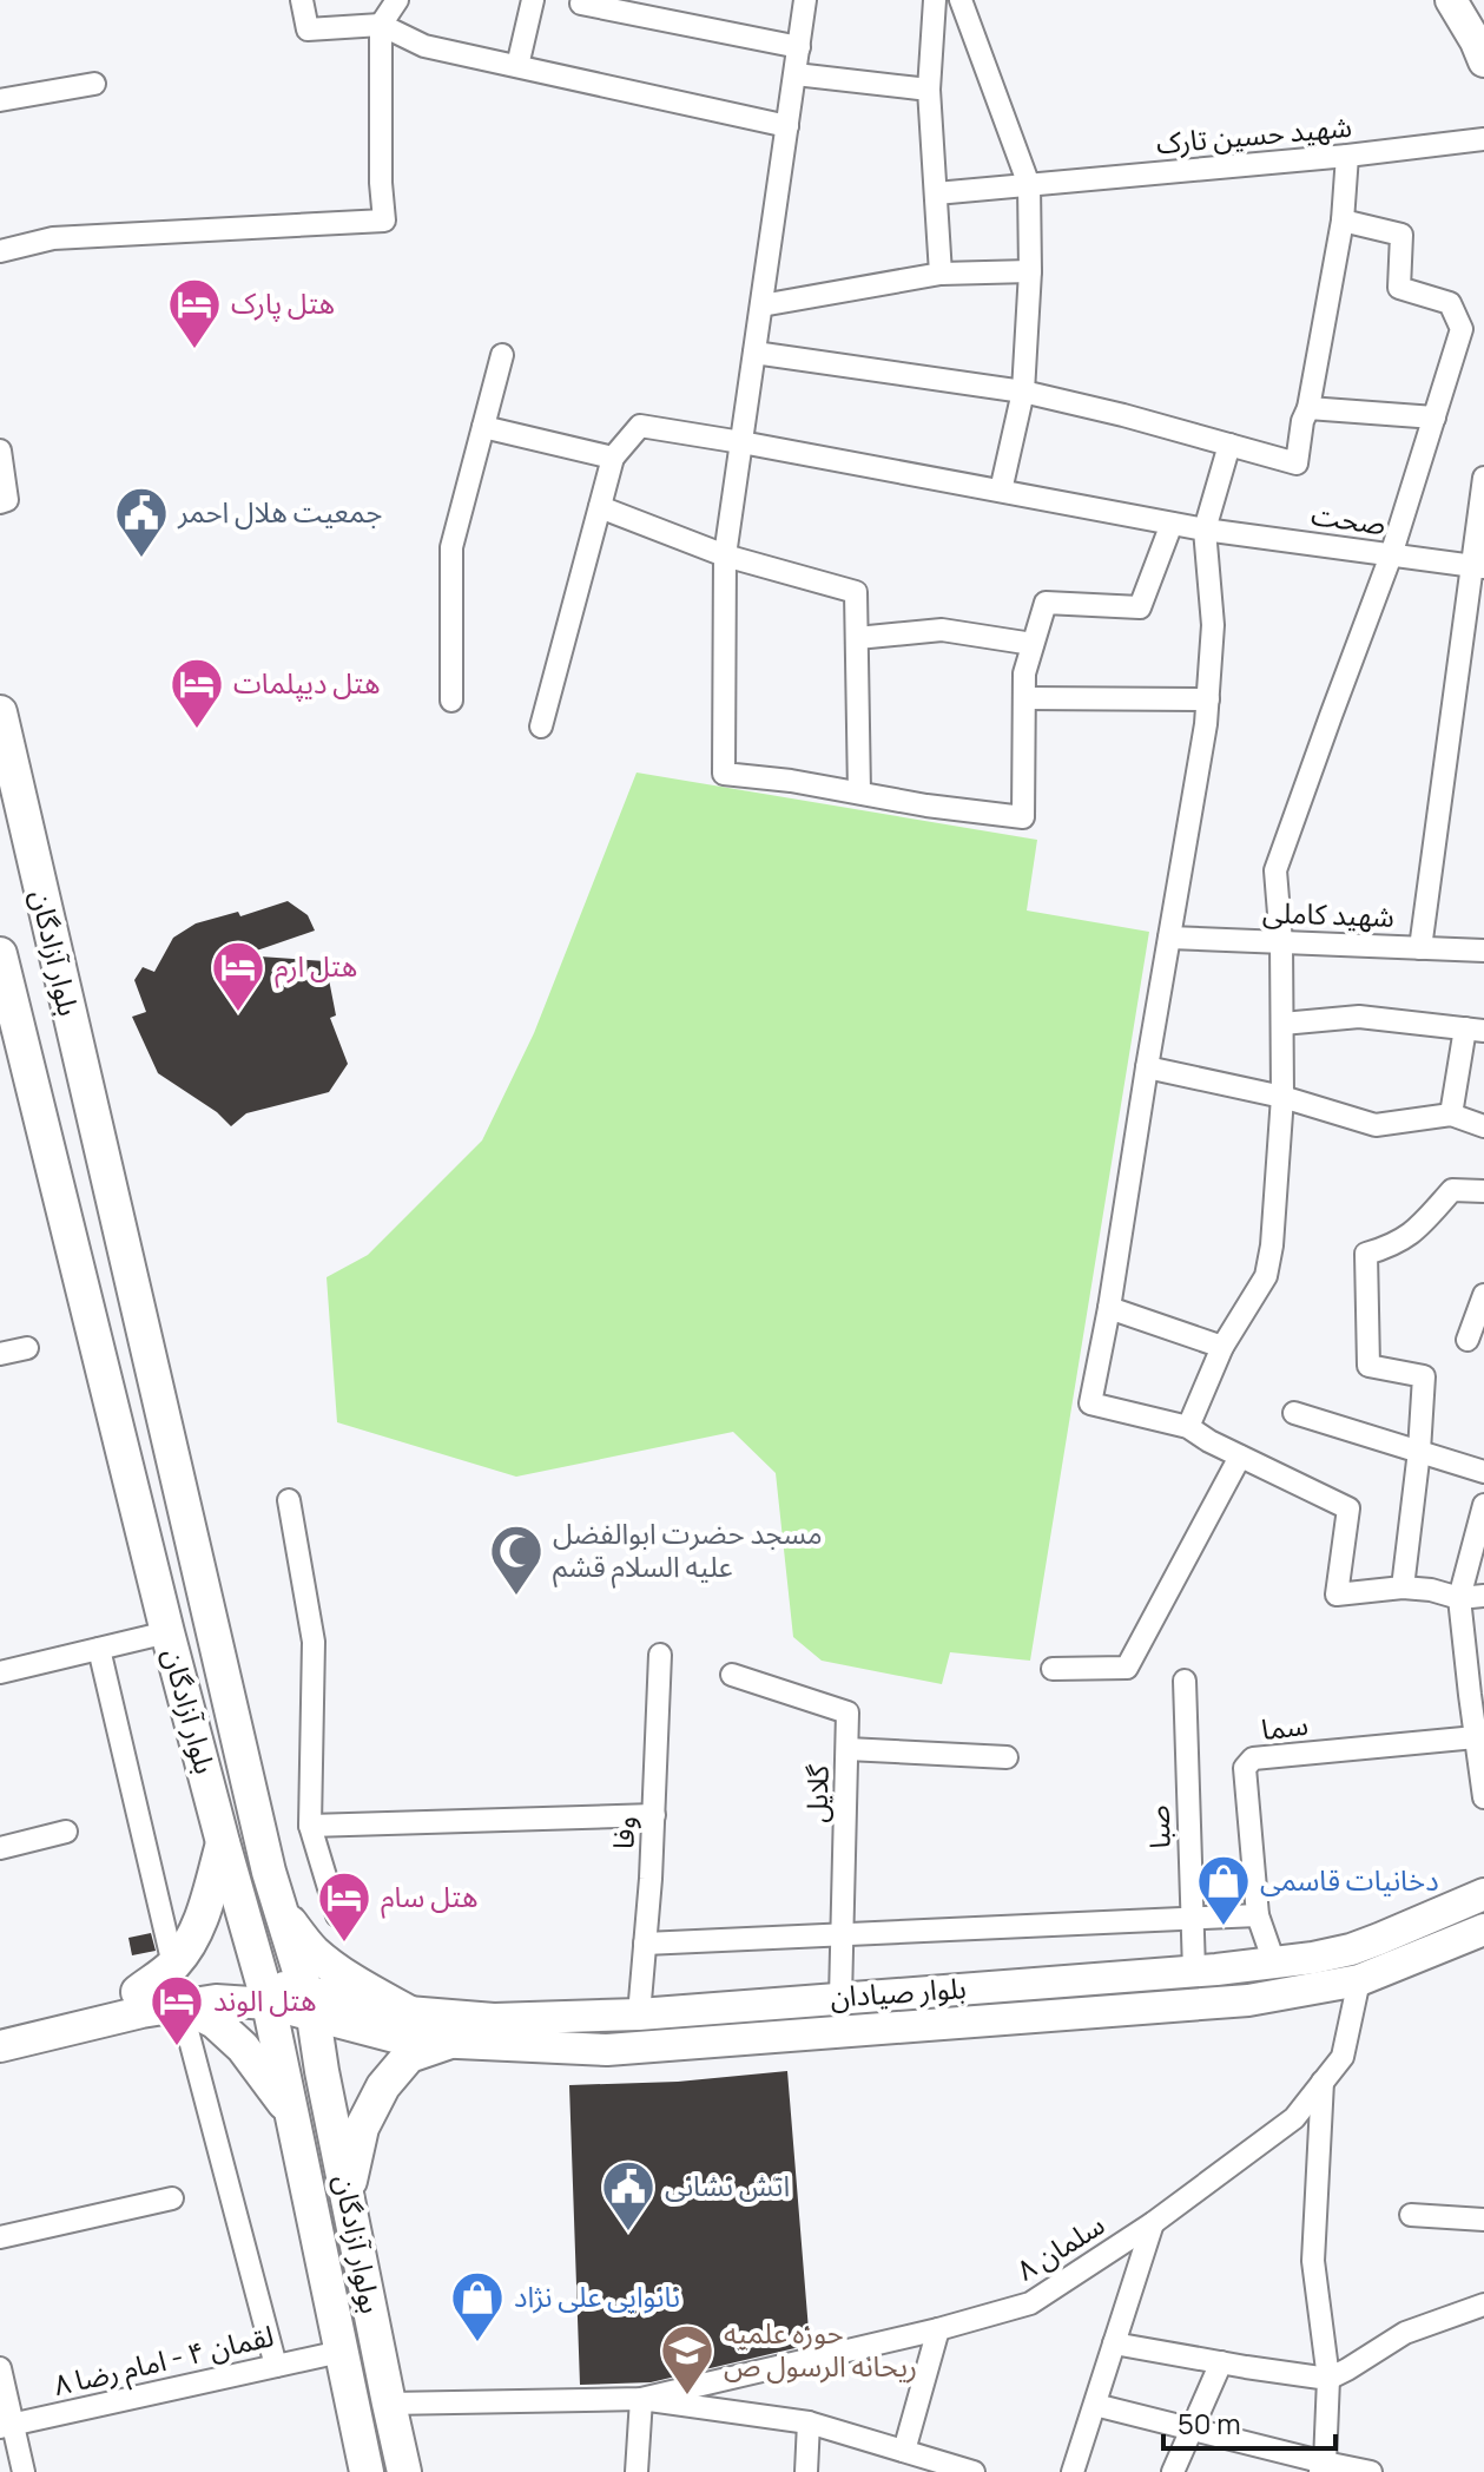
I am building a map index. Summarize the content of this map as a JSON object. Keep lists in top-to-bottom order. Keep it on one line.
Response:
{"streets":{"main road":["بلوار آزادگان","بلوار صیادان","بولوار آزادگان"],"street":["شهید حسین تارک","صحت","شهید کاملی","سما","گلایل","صبا","وفا","سلمان ۸","لقمان ۴ - امام رضا ۸"]},"crossings":[["بلوار آزادگان","بلوار صیادان"],["بلوار آزادگان","بولوار آزادگان"],["بلوار آزادگان","لقمان ۴ - امام رضا ۸"],["سما","بلوار صیادان"],["گلایل","بلوار صیادان"],["صبا","بلوار صیادان"],["وفا","بلوار صیادان"],["بلوار صیادان","بولوار آزادگان"],["بلوار صیادان","سلمان ۸"],["بولوار آزادگان","سلمان ۸"]],"places":{"hotel":["هتل پارک","هتل دیپلمات","هتل ارم","هتل سام","هتل الوند"],"public building":["جمعیت هلال احمر","اتش نشانى"],"mosque":["مسجد حضرت ابوالفضل علیه السلام قشم"],"shop":["دخانیات قاسمی","نانوایی علی نژاد"],"school or university":["حوزه علمیه ریحانه الرسول ص"]},"scale_bar":"50 m"}
